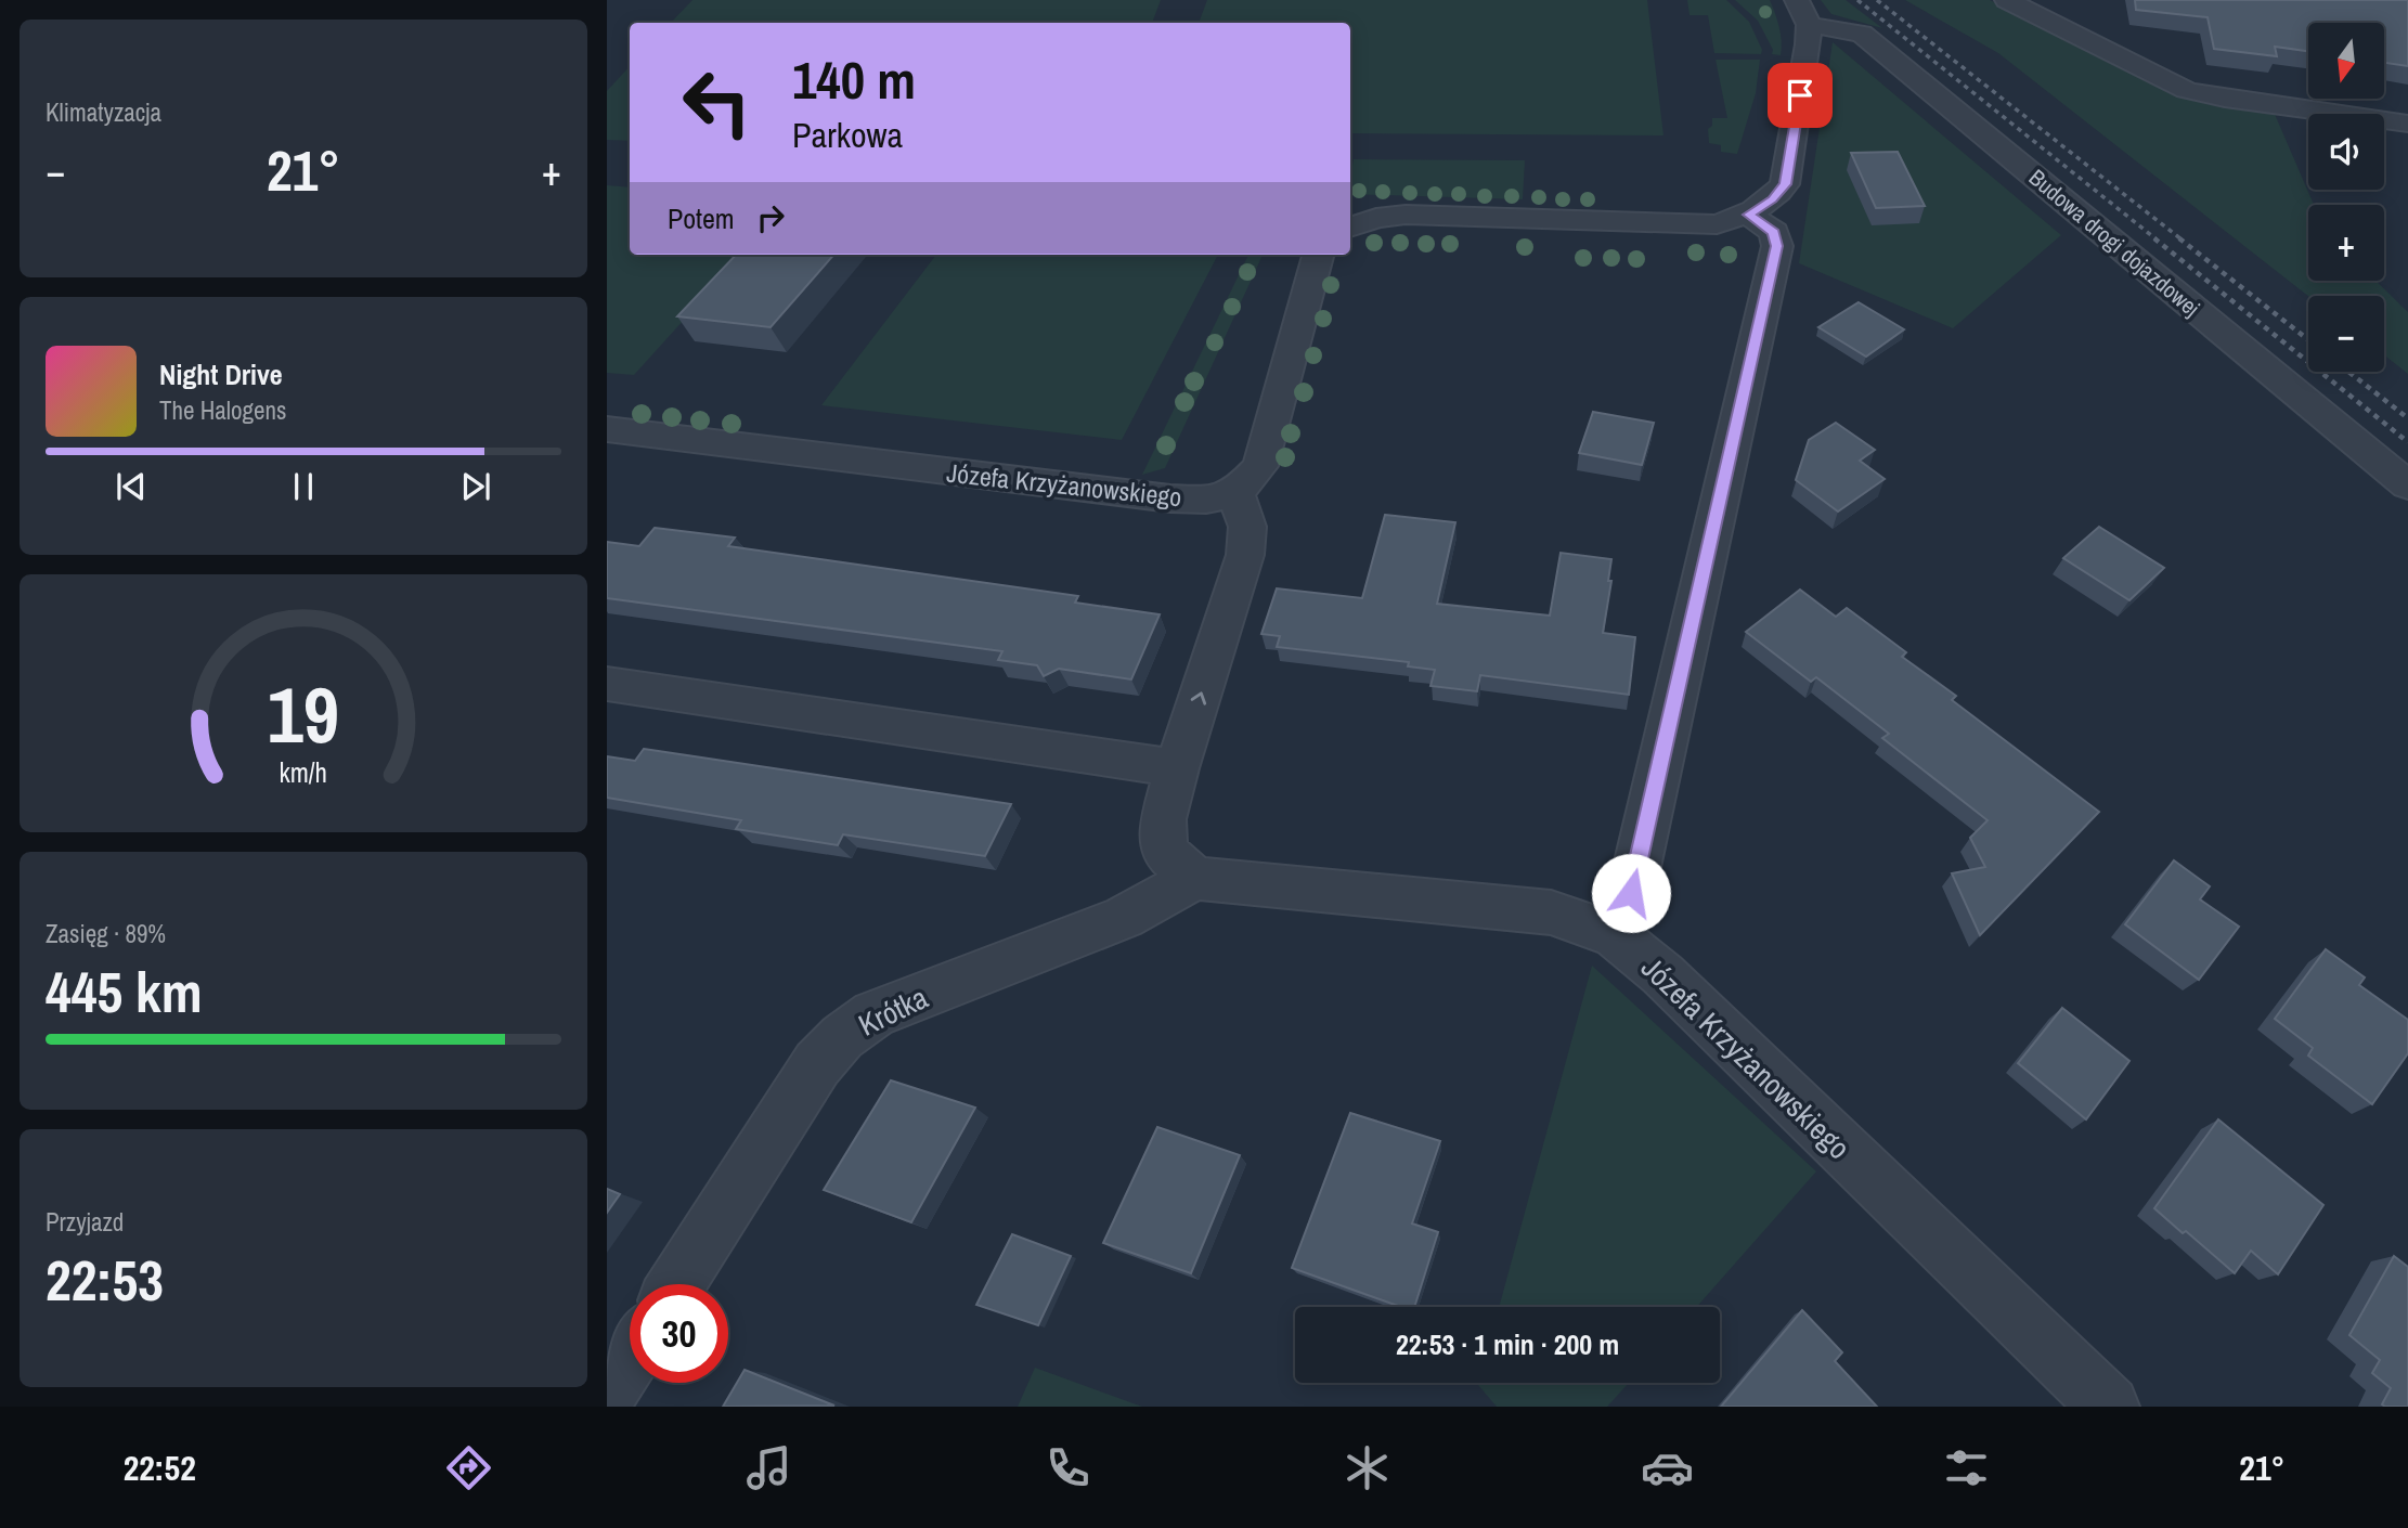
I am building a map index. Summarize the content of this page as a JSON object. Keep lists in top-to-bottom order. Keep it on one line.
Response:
{"streets":{"street":["Budowa drogi dojazdowej","Józefa Krzyżanowskiego","Krótka"]},"crossings":[["Józefa Krzyżanowskiego","Krótka"]],"north":"bottom","page":{"tile":["Klimatyzacja",["Zasięg · 89%","445 km"],["Przyjazd","22:53"]],"map_buttons":["+","−"],"turn":["140 m","Parkowa"],"heat":["−","21°","+"],"then":"Potem","song":["Night Drive","The Halogens"],"limit":"30","trip":"22:53 · 1 min · 200 m","tabs":["22:52","21°"],"gauge":["19","km/h"]}}
